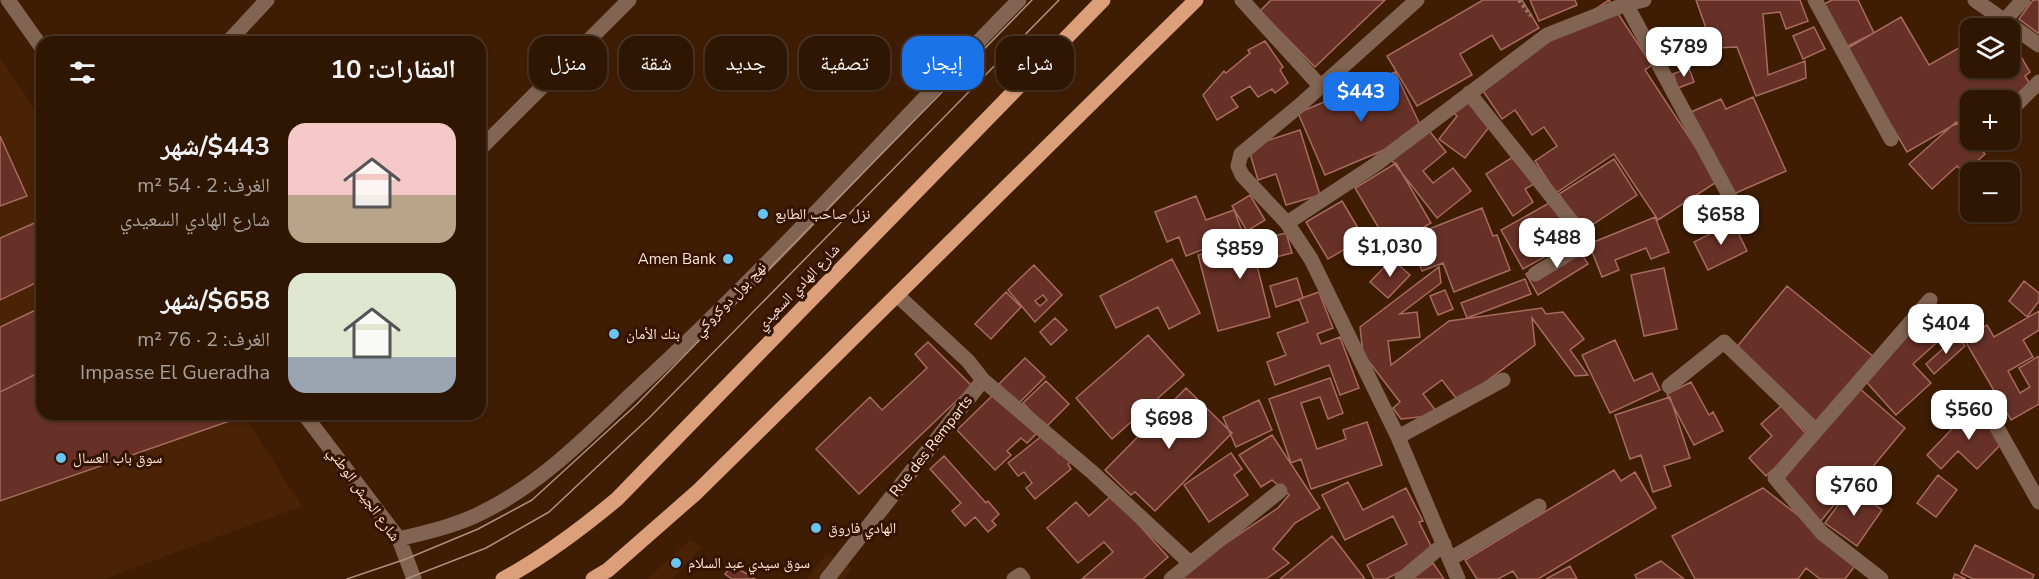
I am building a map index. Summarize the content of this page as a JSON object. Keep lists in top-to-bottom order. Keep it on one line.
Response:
{"streets":{"main road":["شارع الهادي السعيدي"],"street":["نهج بول دوكروكي","Rue des Remparts","شارع الجيش الوطني"]},"crossings":[["نهج بول دوكروكي","شارع الجيش الوطني"]],"places":["نزل صاحب الطابع","Amen Bank","بنك الأمان","سوق باب العسال","الهادي فاروق","سوق سيدي عبد السلام"],"page":{"map_buttons":["+","−"],"price":["$789","$443","$658","$488","$1,030","$859","$404","$560","$698","$760"],"chip":["شراء","إيجار","تصفية","جديد","شقة","منزل"],"heading":"العقارات: 10","list":[{"name":"$443/شهر","note":"الغرف: 2 · 54 m² · شارع الهادي السعيدي"},{"name":"$658/شهر","note":"الغرف: 2 · 76 m² · Impasse El Gueradha"}]}}
